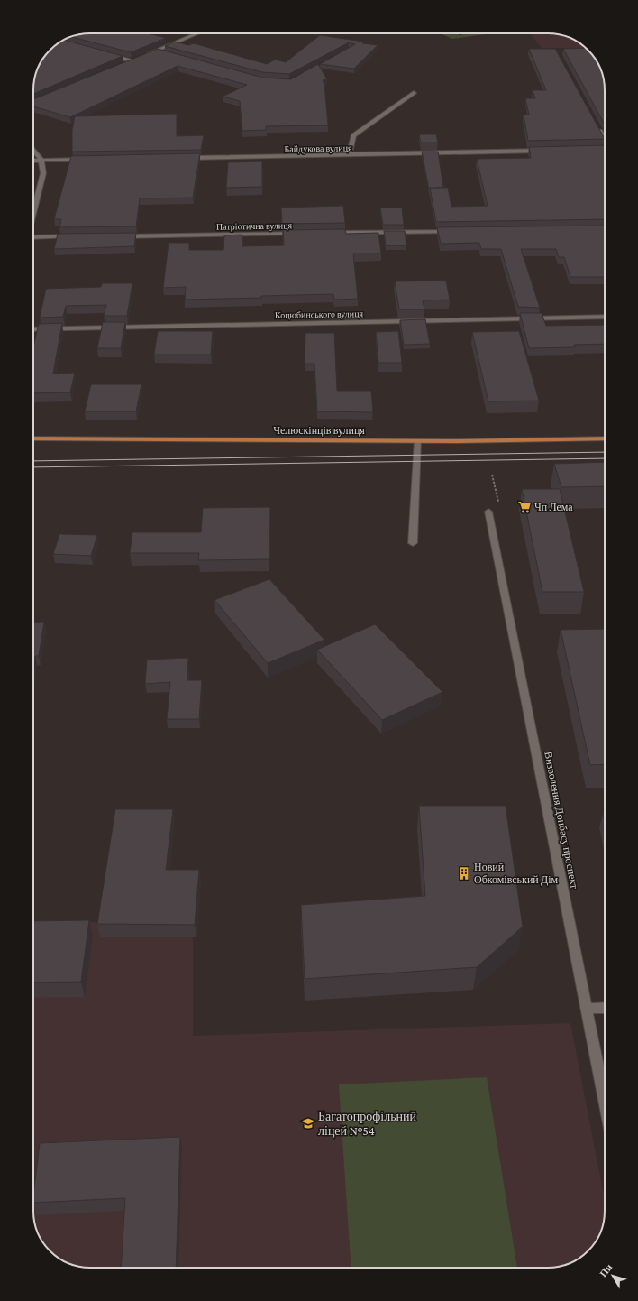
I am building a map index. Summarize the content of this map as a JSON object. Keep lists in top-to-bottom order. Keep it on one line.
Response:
{"streets":{"main road":["Челюскінців вулиця"],"street":["Байдукова вулиця","Патріотична вулиця","Коцюбинського вулиця","Визволення Донбасу проспект"]},"places":{"supermarket":["Чп Лема"],"building":["Новий Обкомівський Дім"],"school or university":["Багатопрофільний ліцей №54"]},"north":"top left"}
